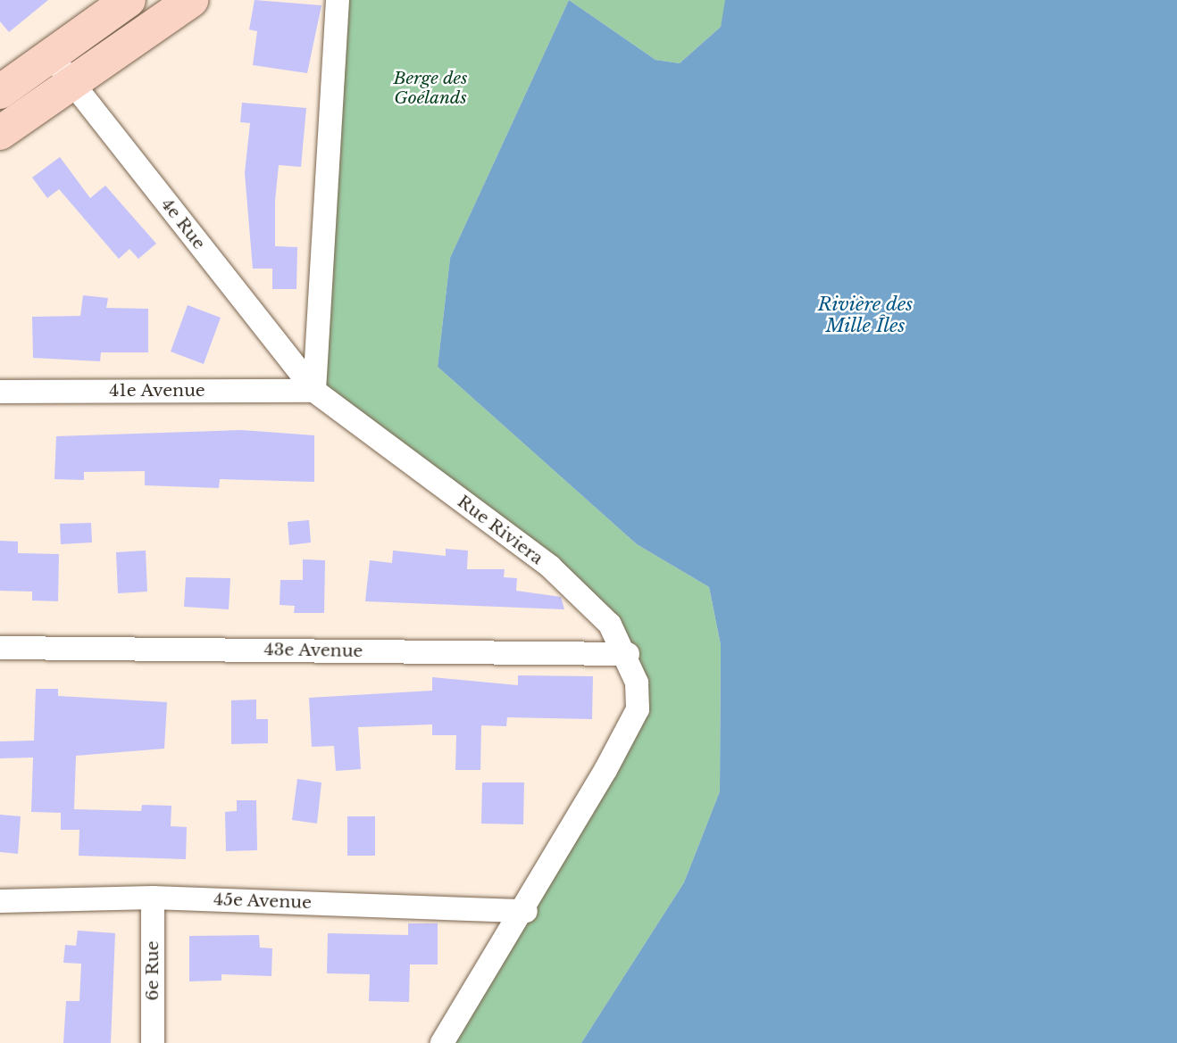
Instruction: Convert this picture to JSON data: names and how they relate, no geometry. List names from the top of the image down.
{
  "streets": {
    "street": [
      "4e Rue",
      "41e Avenue",
      "Rue Riviera",
      "43e Avenue",
      "45e Avenue",
      "6e Rue"
    ]
  },
  "crossings": [
    ["4e Rue", "41e Avenue"],
    ["4e Rue", "Rue Riviera"],
    ["41e Avenue", "Rue Riviera"],
    ["Rue Riviera", "43e Avenue"],
    ["Rue Riviera", "45e Avenue"],
    ["45e Avenue", "6e Rue"]
  ],
  "water": ["Rivière des Mille Îles"],
  "parks": ["Berge des Goélands"]
}
